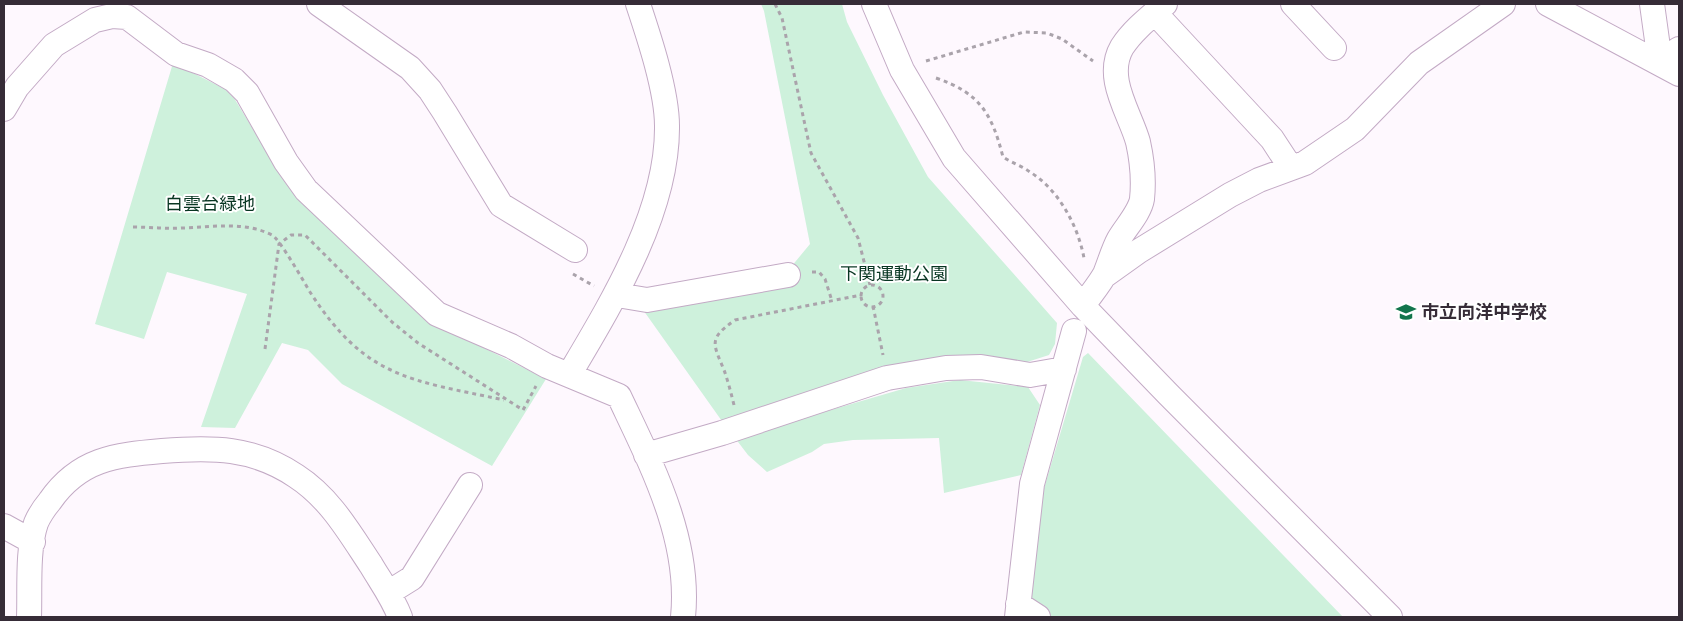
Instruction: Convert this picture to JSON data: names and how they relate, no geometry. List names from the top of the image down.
{
  "parks": ["白雲台緑地", "下関運動公園"],
  "places": {
    "school or university": ["市立向洋中学校"]
  }
}
